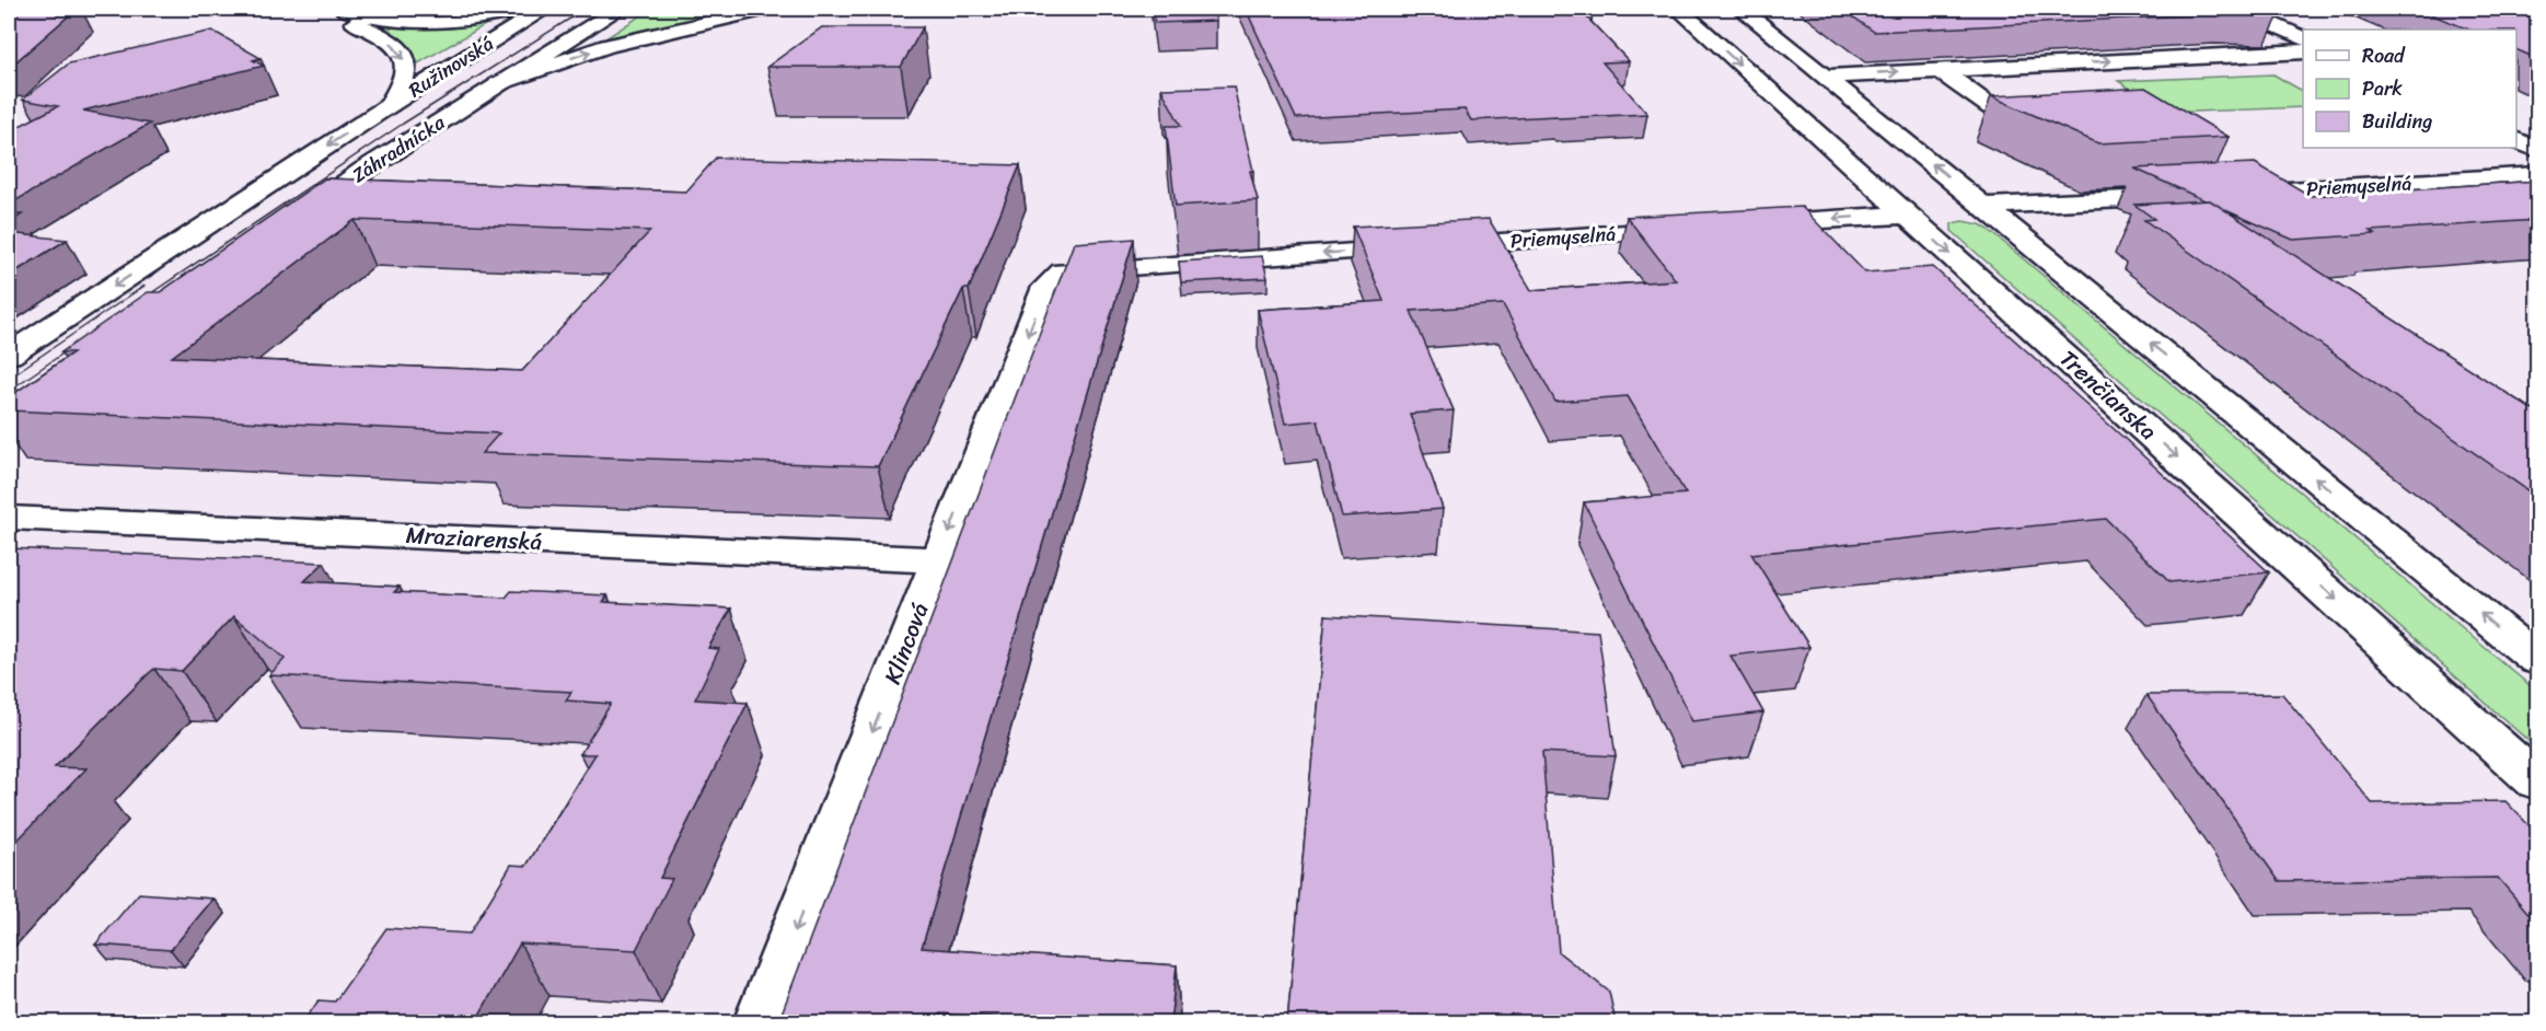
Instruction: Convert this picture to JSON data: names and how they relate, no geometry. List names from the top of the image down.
{
  "streets": {
    "street": [
      "Ružinovská",
      "Záhradnícka",
      "Priemyselná",
      "Trenčianska",
      "Mraziarenská",
      "Klincová"
    ]
  },
  "crossings": [
    ["Ružinovská", "Záhradnícka"],
    ["Priemyselná", "Klincová"],
    ["Mraziarenská", "Klincová"]
  ],
  "one_way": ["Priemyselná", "Klincová"],
  "legend": ["Road", "Park", "Building"]
}
